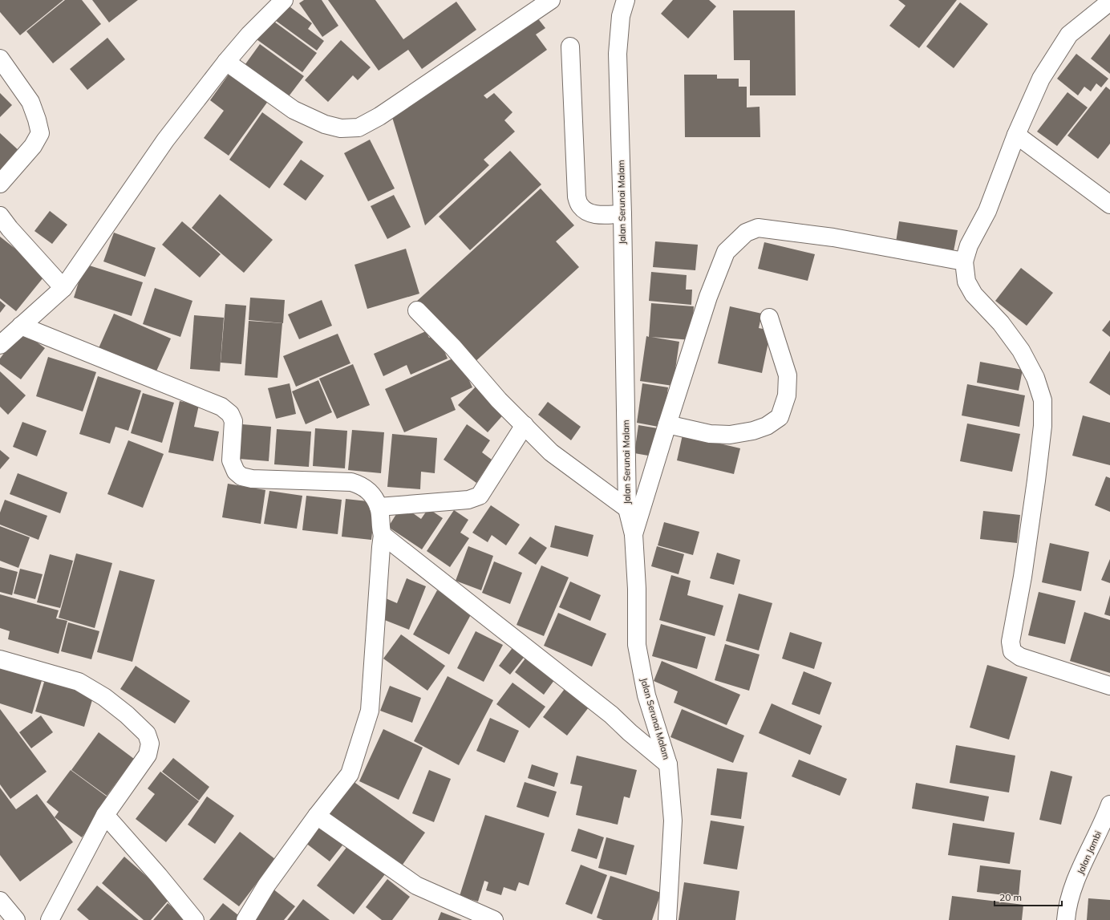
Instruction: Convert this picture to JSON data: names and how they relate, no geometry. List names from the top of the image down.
{
  "streets": {
    "street": ["Jalan Serunai Malam", "Jalan Jambi"]
  },
  "scale_bar": "20 m"
}
